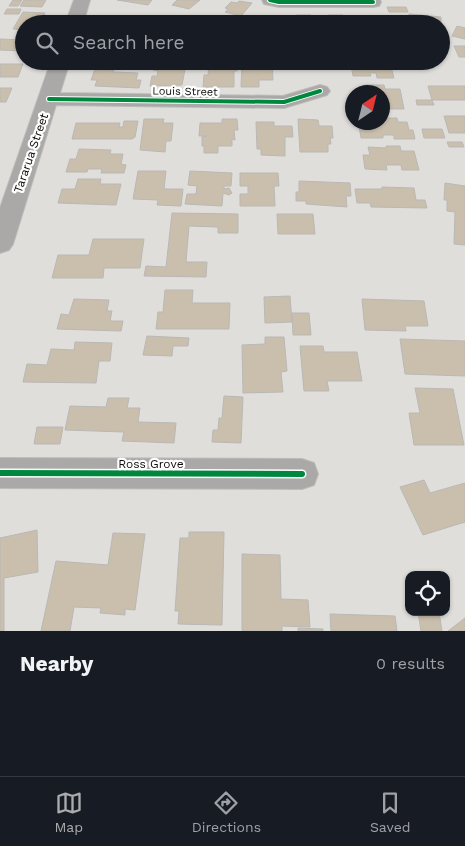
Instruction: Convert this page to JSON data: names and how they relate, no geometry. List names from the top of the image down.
{
  "streets": {
    "street": ["Louis Street", "Tararua Street", "Ross Grove"]
  },
  "crossings": [
    ["Louis Street", "Tararua Street"]
  ],
  "north": "top right",
  "page": {
    "search": "Search here",
    "heading": ["Nearby", "0 results"],
    "nav": ["Map", "Directions", "Saved"]
  }
}
